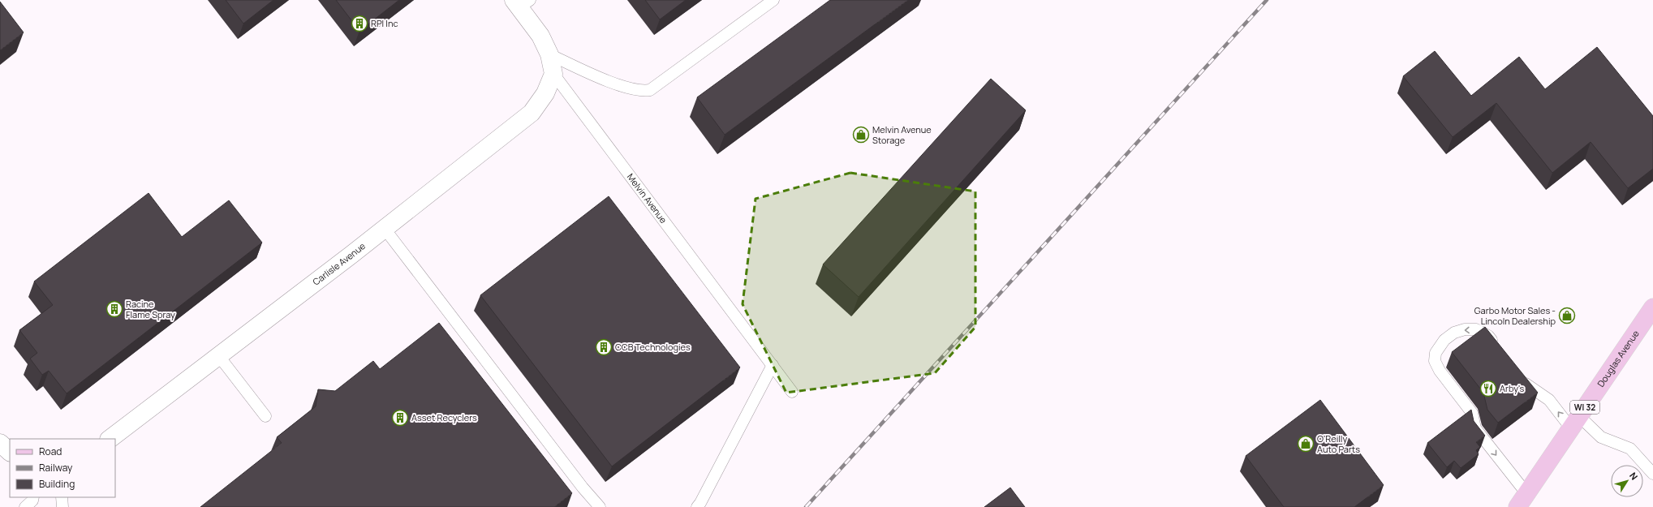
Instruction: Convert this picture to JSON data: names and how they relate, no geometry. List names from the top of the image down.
{
  "streets": {
    "main road": ["Douglas Avenue", "WI 32"],
    "street": ["Melvin Avenue", "Carlisle Avenue"]
  },
  "crossings": [
    ["Melvin Avenue", "Carlisle Avenue"]
  ],
  "places": {
    "building": [
      "RPI Inc",
      "Racine Flame Spray",
      "CCB Technologies",
      "Asset Recyclers"
    ],
    "shop": ["Melvin Avenue Storage", "Garbo Motor Sales - Lincoln Dealership", "O'Reilly Auto Parts"],
    "restaurant": ["Arby's"]
  },
  "legend": ["Road", "Railway", "Building"],
  "north": "top right"
}
